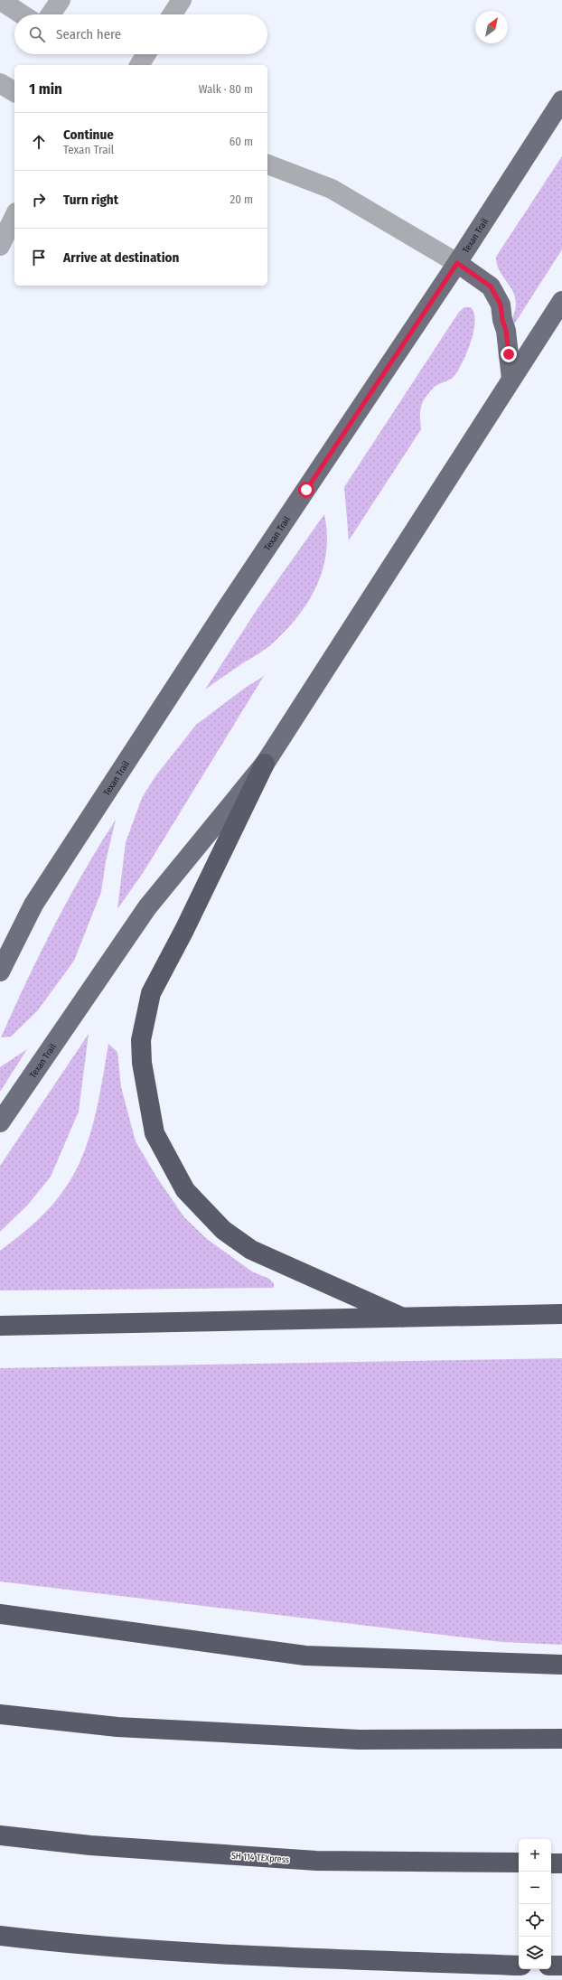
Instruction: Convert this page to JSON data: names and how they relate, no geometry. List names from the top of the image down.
{
  "streets": {
    "highway": ["SH 114 TEXpress"],
    "main road": ["Texan Trail"]
  },
  "north": "top right",
  "page": {
    "search": "Search here",
    "heading": ["1 min", "Walk · 80 m"],
    "list": [
      ["Continue", "Texan Trail", "60 m"],
      ["Turn right", "20 m"],
      "Arrive at destination"
    ],
    "map_buttons": ["+", "−"]
  }
}
